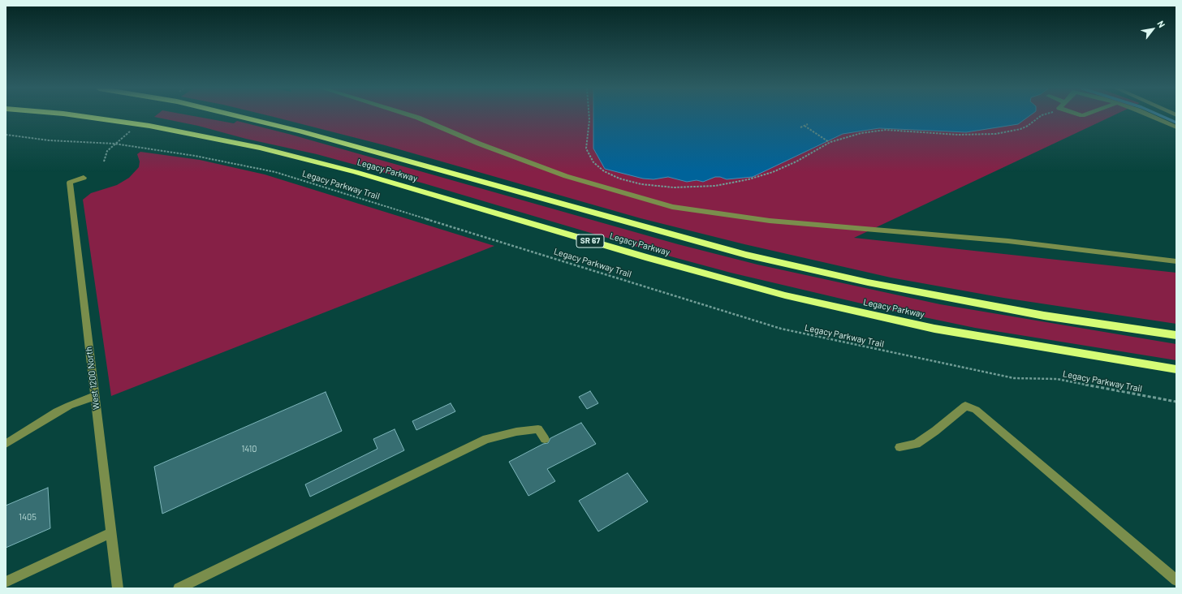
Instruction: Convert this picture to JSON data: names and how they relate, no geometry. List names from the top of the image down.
{
  "streets": {
    "highway": ["Legacy Parkway", "SR 67"],
    "street": ["West 1200 North"],
    "path": ["Legacy Parkway Trail"]
  },
  "house_numbers": ["1410", "1405"],
  "north": "top right"
}
